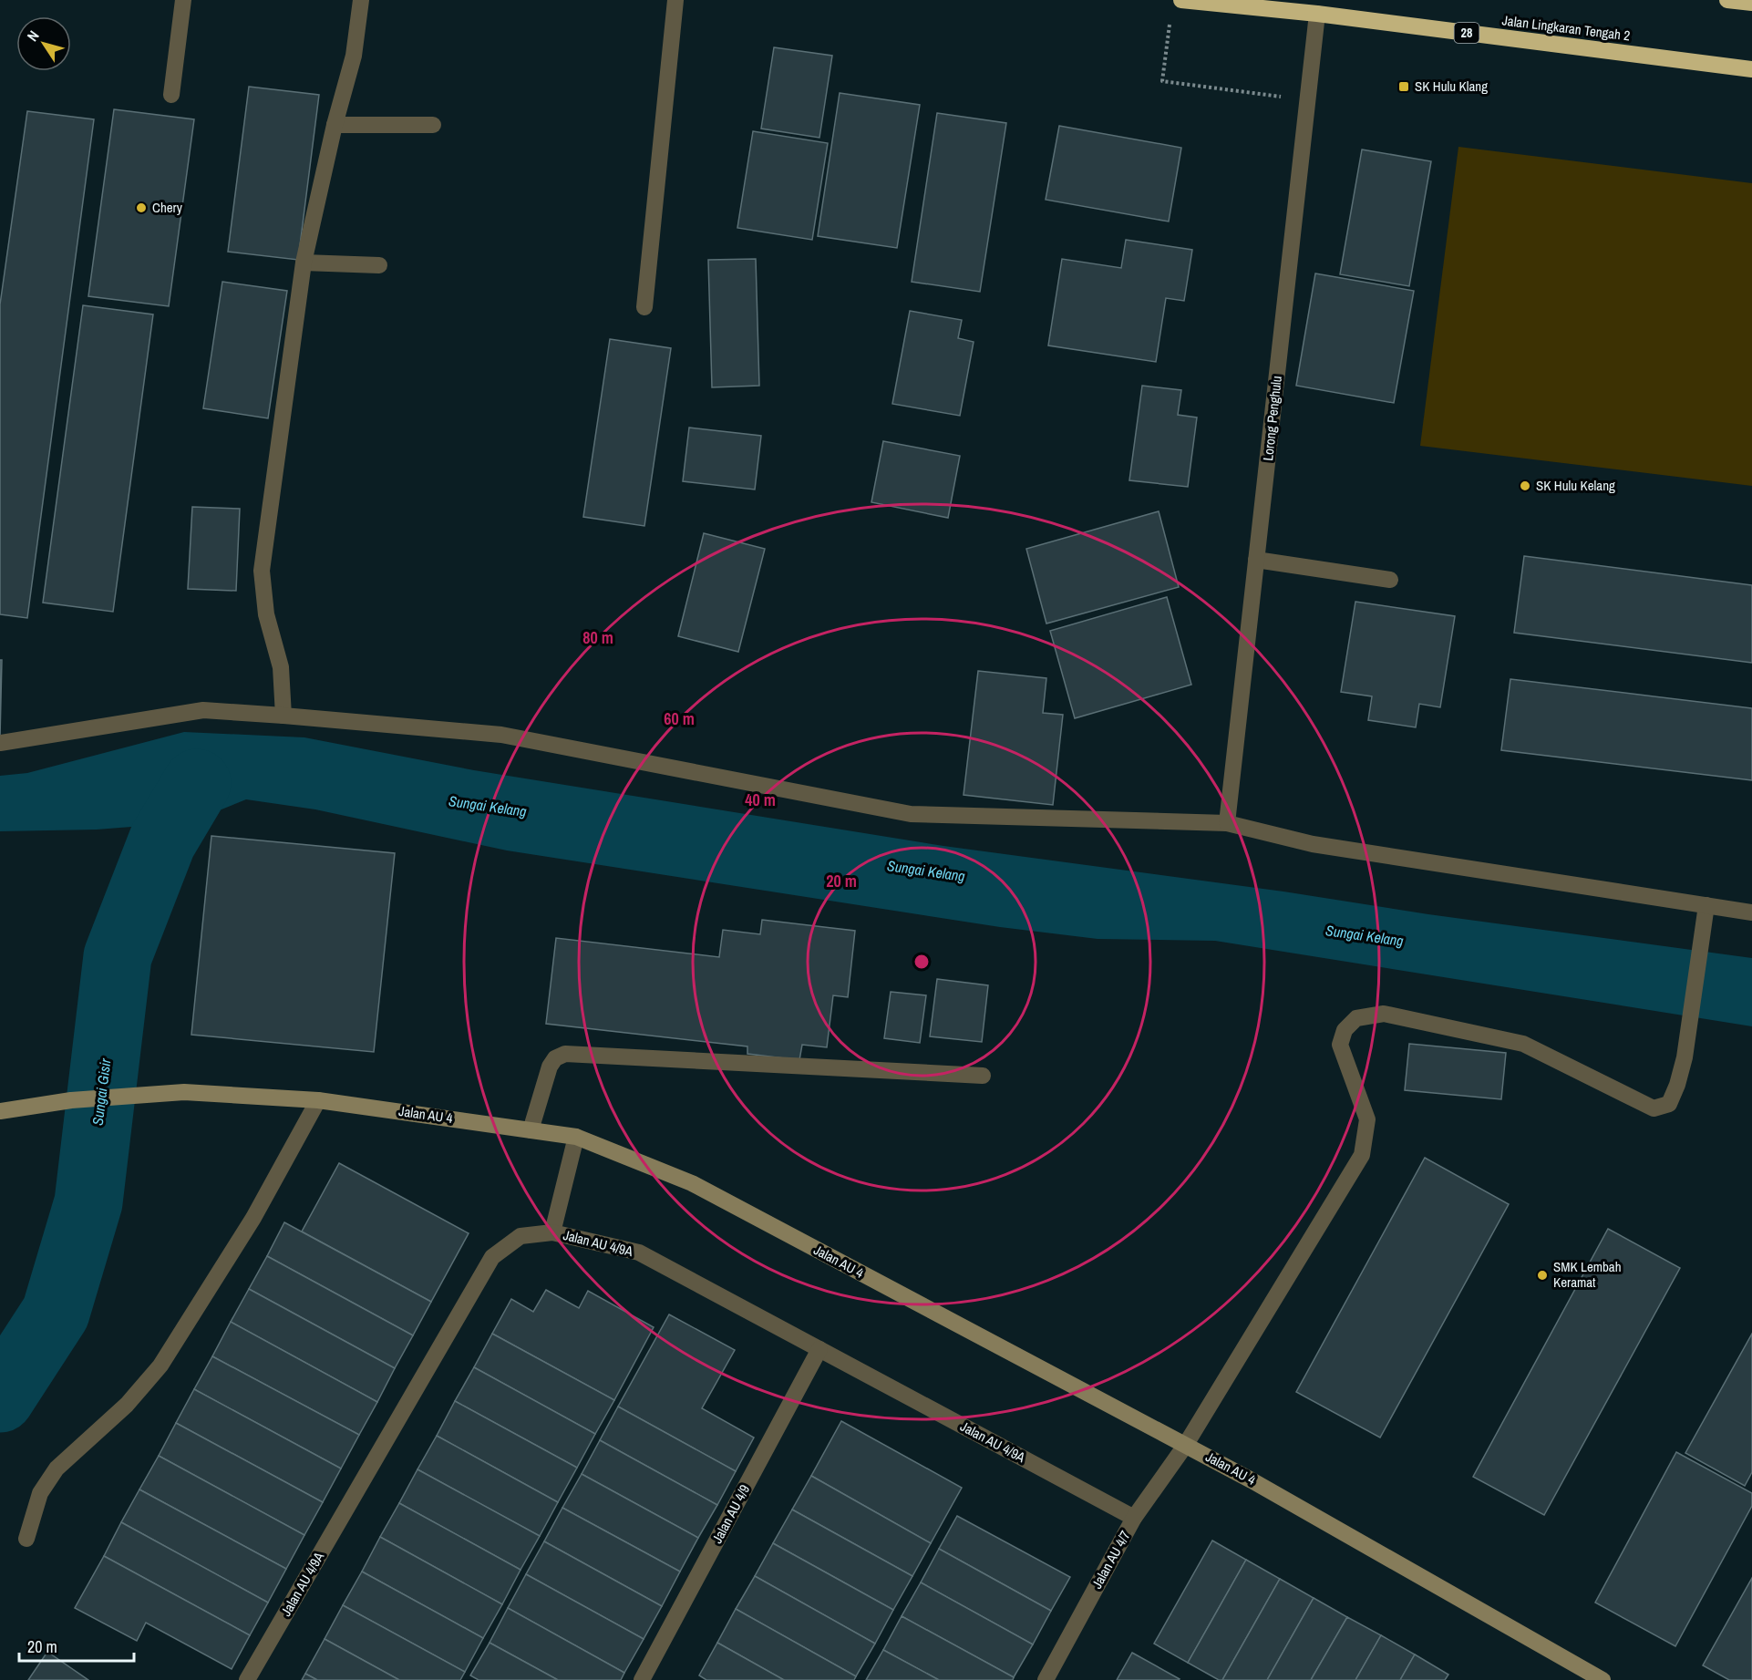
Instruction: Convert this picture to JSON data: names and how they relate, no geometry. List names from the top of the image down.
{
  "streets": {
    "highway": ["Jalan Lingkaran Tengah 2", "28"],
    "main road": ["Jalan AU 4"],
    "street": [
      "Lorong Penghulu",
      "Jalan AU 4/9A",
      "Jalan AU 4/9",
      "Jalan AU 4/7"
    ]
  },
  "crossings": [
    ["Jalan Lingkaran Tengah 2", "Lorong Penghulu"],
    ["Jalan AU 4", "Jalan AU 4/7"],
    ["Jalan AU 4/9A", "Jalan AU 4/9"],
    ["Jalan AU 4/9A", "Jalan AU 4/7"]
  ],
  "water": ["Sungai Kelang", "Sungai Gisir"],
  "places": {
    "transit": ["SK Hulu Klang"],
    "other": ["Chery", "SK Hulu Kelang", "SMK Lembah Keramat"]
  },
  "scale_bar": "20 m",
  "north": "top left",
  "rings": [
    "80 m",
    "60 m",
    "40 m",
    "20 m"
  ]
}
